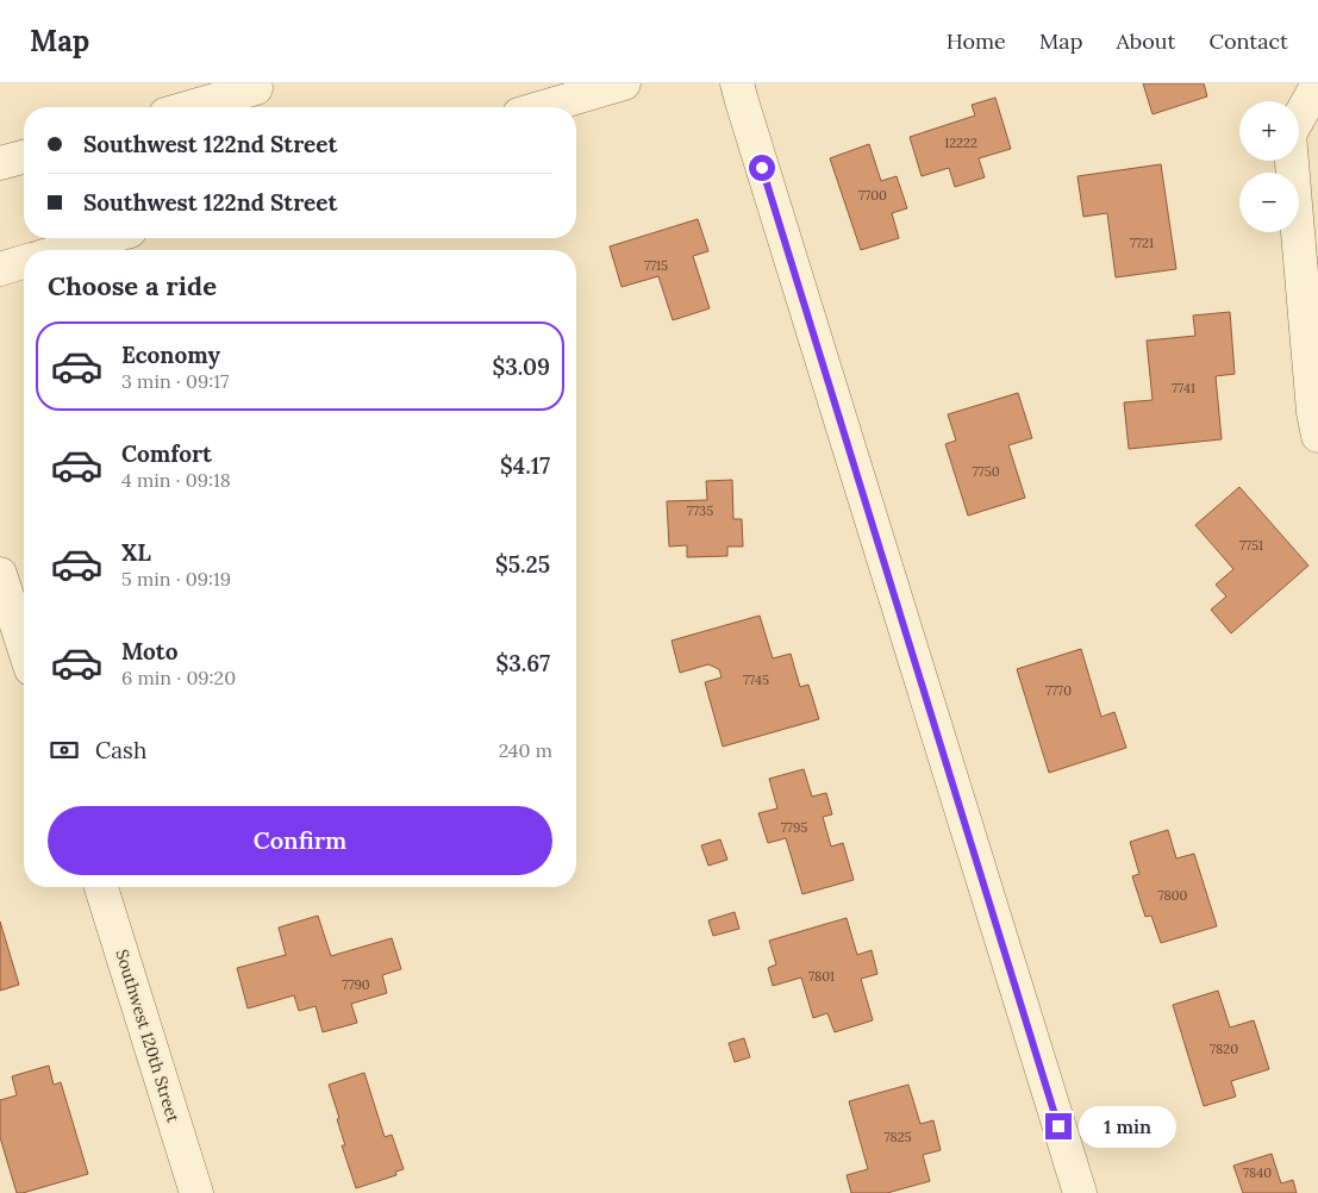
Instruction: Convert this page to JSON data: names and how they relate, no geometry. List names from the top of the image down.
{
  "streets": {
    "street": ["Southwest 120th Street"]
  },
  "house_numbers": [
    "12222",
    "7700",
    "7721",
    "7715",
    "7741",
    "7750",
    "7735",
    "7751",
    "7745",
    "7770",
    "7795",
    "7800",
    "7801",
    "7790",
    "7820",
    "7825",
    "7840"
  ],
  "page": {
    "header": "Map",
    "nav": [
      "Home",
      "Map",
      "About",
      "Contact"
    ],
    "map_buttons": ["+", "−"],
    "banner": ["Southwest 122nd Street", "Southwest 122nd Street"],
    "heading": "Choose a ride",
    "list": [
      {
        "name": "Economy",
        "note": "3 min · 09:17",
        "value": "$3.09"
      },
      {
        "name": "Comfort",
        "note": "4 min · 09:18",
        "value": "$4.17"
      },
      {
        "name": "XL",
        "note": "5 min · 09:19",
        "value": "$5.25"
      },
      {
        "name": "Moto",
        "note": "6 min · 09:20",
        "value": "$3.67"
      }
    ],
    "pay": ["Cash", "240 m"],
    "buttons": "Confirm",
    "bubble": "1 min"
  }
}
